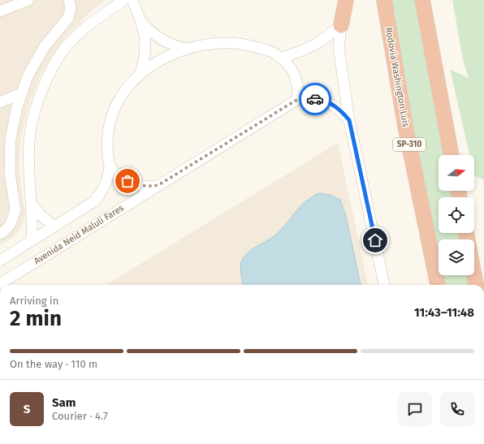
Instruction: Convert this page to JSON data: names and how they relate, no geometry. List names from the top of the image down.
{
  "streets": {
    "highway": ["Rodovia Washington Luís", "SP-310"],
    "street": ["Avenida Neid Maluli Fares"]
  },
  "north": "right",
  "page": {
    "heading": ["2 min", "Arriving in", "11:43–11:48"],
    "panel": ["Sam", "Courier · 4.7"],
    "bar": "On the way · 110 m",
    "round": "S"
  }
}
